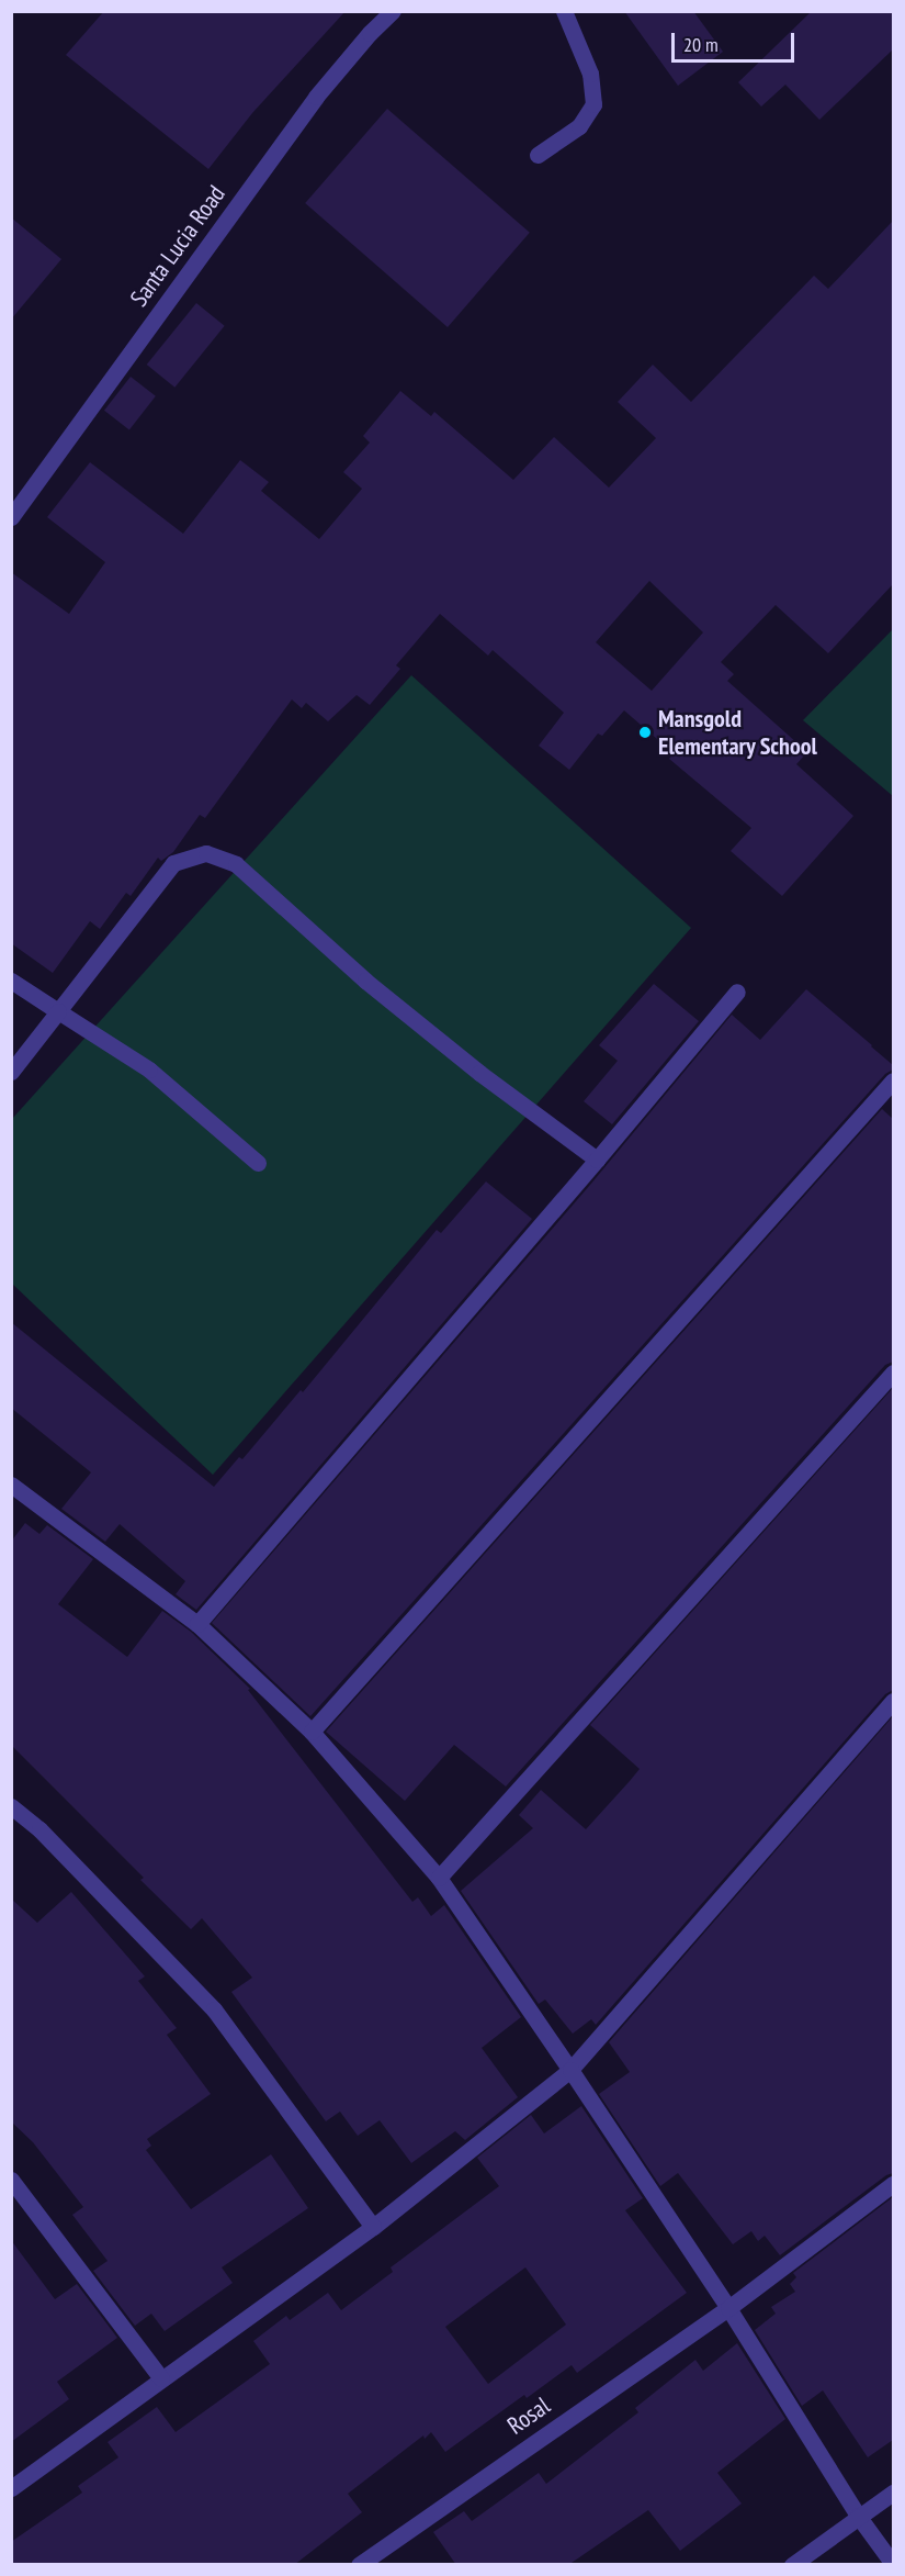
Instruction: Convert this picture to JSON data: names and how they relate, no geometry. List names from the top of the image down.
{
  "streets": {
    "street": ["Santa Lucia Road", "Rosal"]
  },
  "places": ["Mansgold Elementary School"],
  "scale_bar": "20 m"
}
